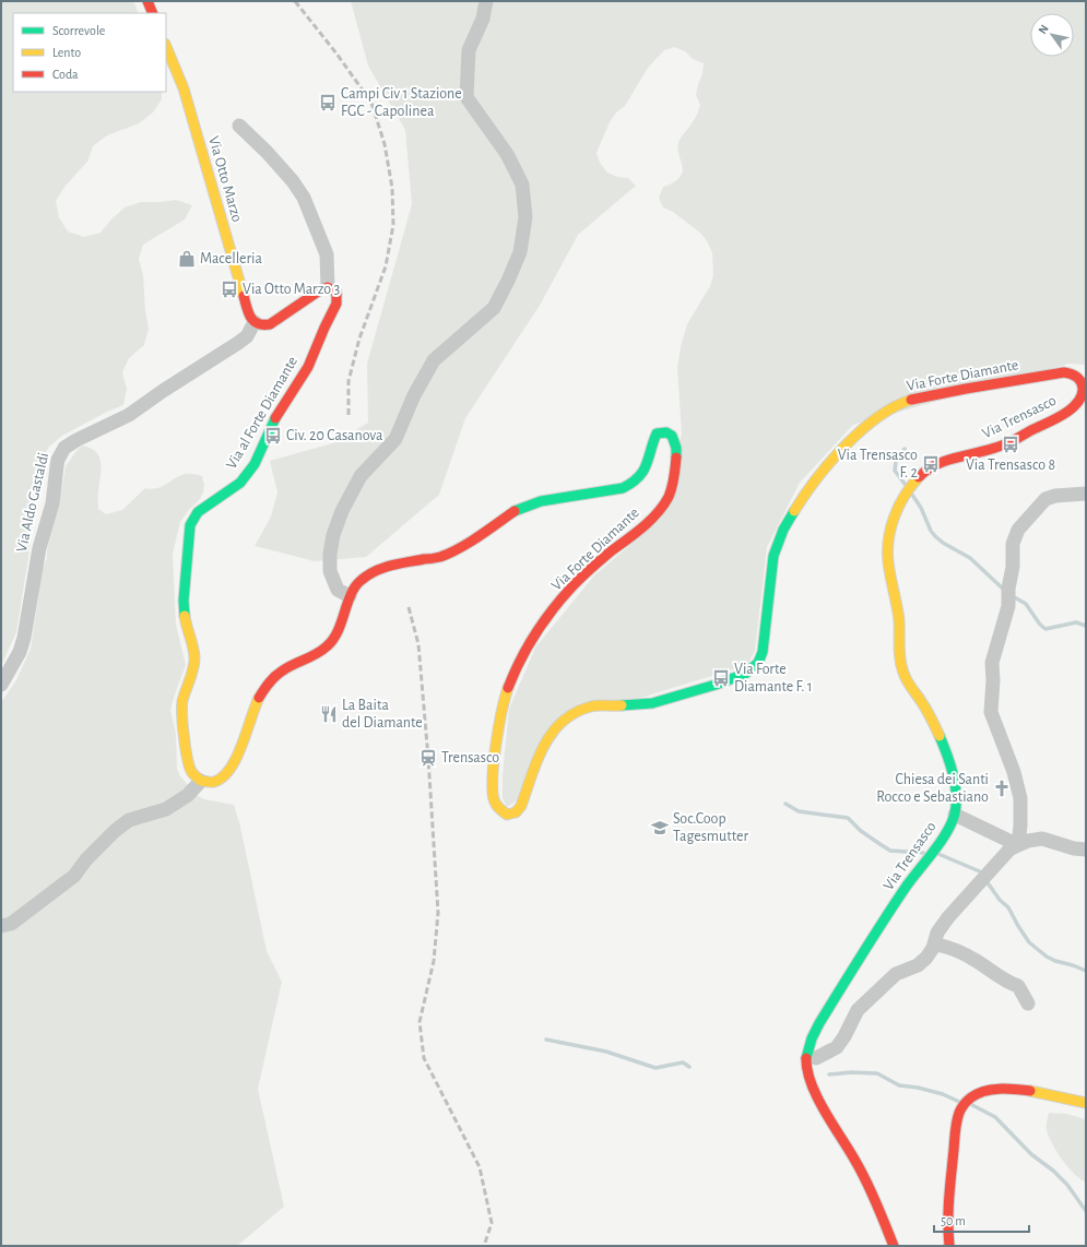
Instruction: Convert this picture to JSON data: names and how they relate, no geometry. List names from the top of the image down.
{
  "streets": {
    "main road": [
      "Via Otto Marzo",
      "Via Forte Diamante",
      "Via al Forte Diamante",
      "Via Trensasco"
    ],
    "street": ["Via Aldo Gastaldi"]
  },
  "crossings": [
    ["Via Otto Marzo", "Via Aldo Gastaldi"],
    ["Via Forte Diamante", "Via Trensasco"]
  ],
  "places": {
    "bus stop": [
      "Campi Civ 1 Stazione FGC - Capolinea",
      "Via Otto Marzo 3",
      "Civ. 20 Casanova",
      "Via Trensasco 8",
      "Via Trensasco F. 2",
      "Via Forte Diamante F. 1"
    ],
    "shop": ["Macelleria"],
    "restaurant": ["La Baita del Diamante"],
    "station": ["Trensasco"],
    "church": ["Chiesa dei Santi Rocco e Sebastiano"],
    "school or university": ["Soc.Coop Tagesmutter"]
  },
  "legend": ["Scorrevole", "Lento", "Coda"],
  "scale_bar": "50 m",
  "north": "top left"
}
